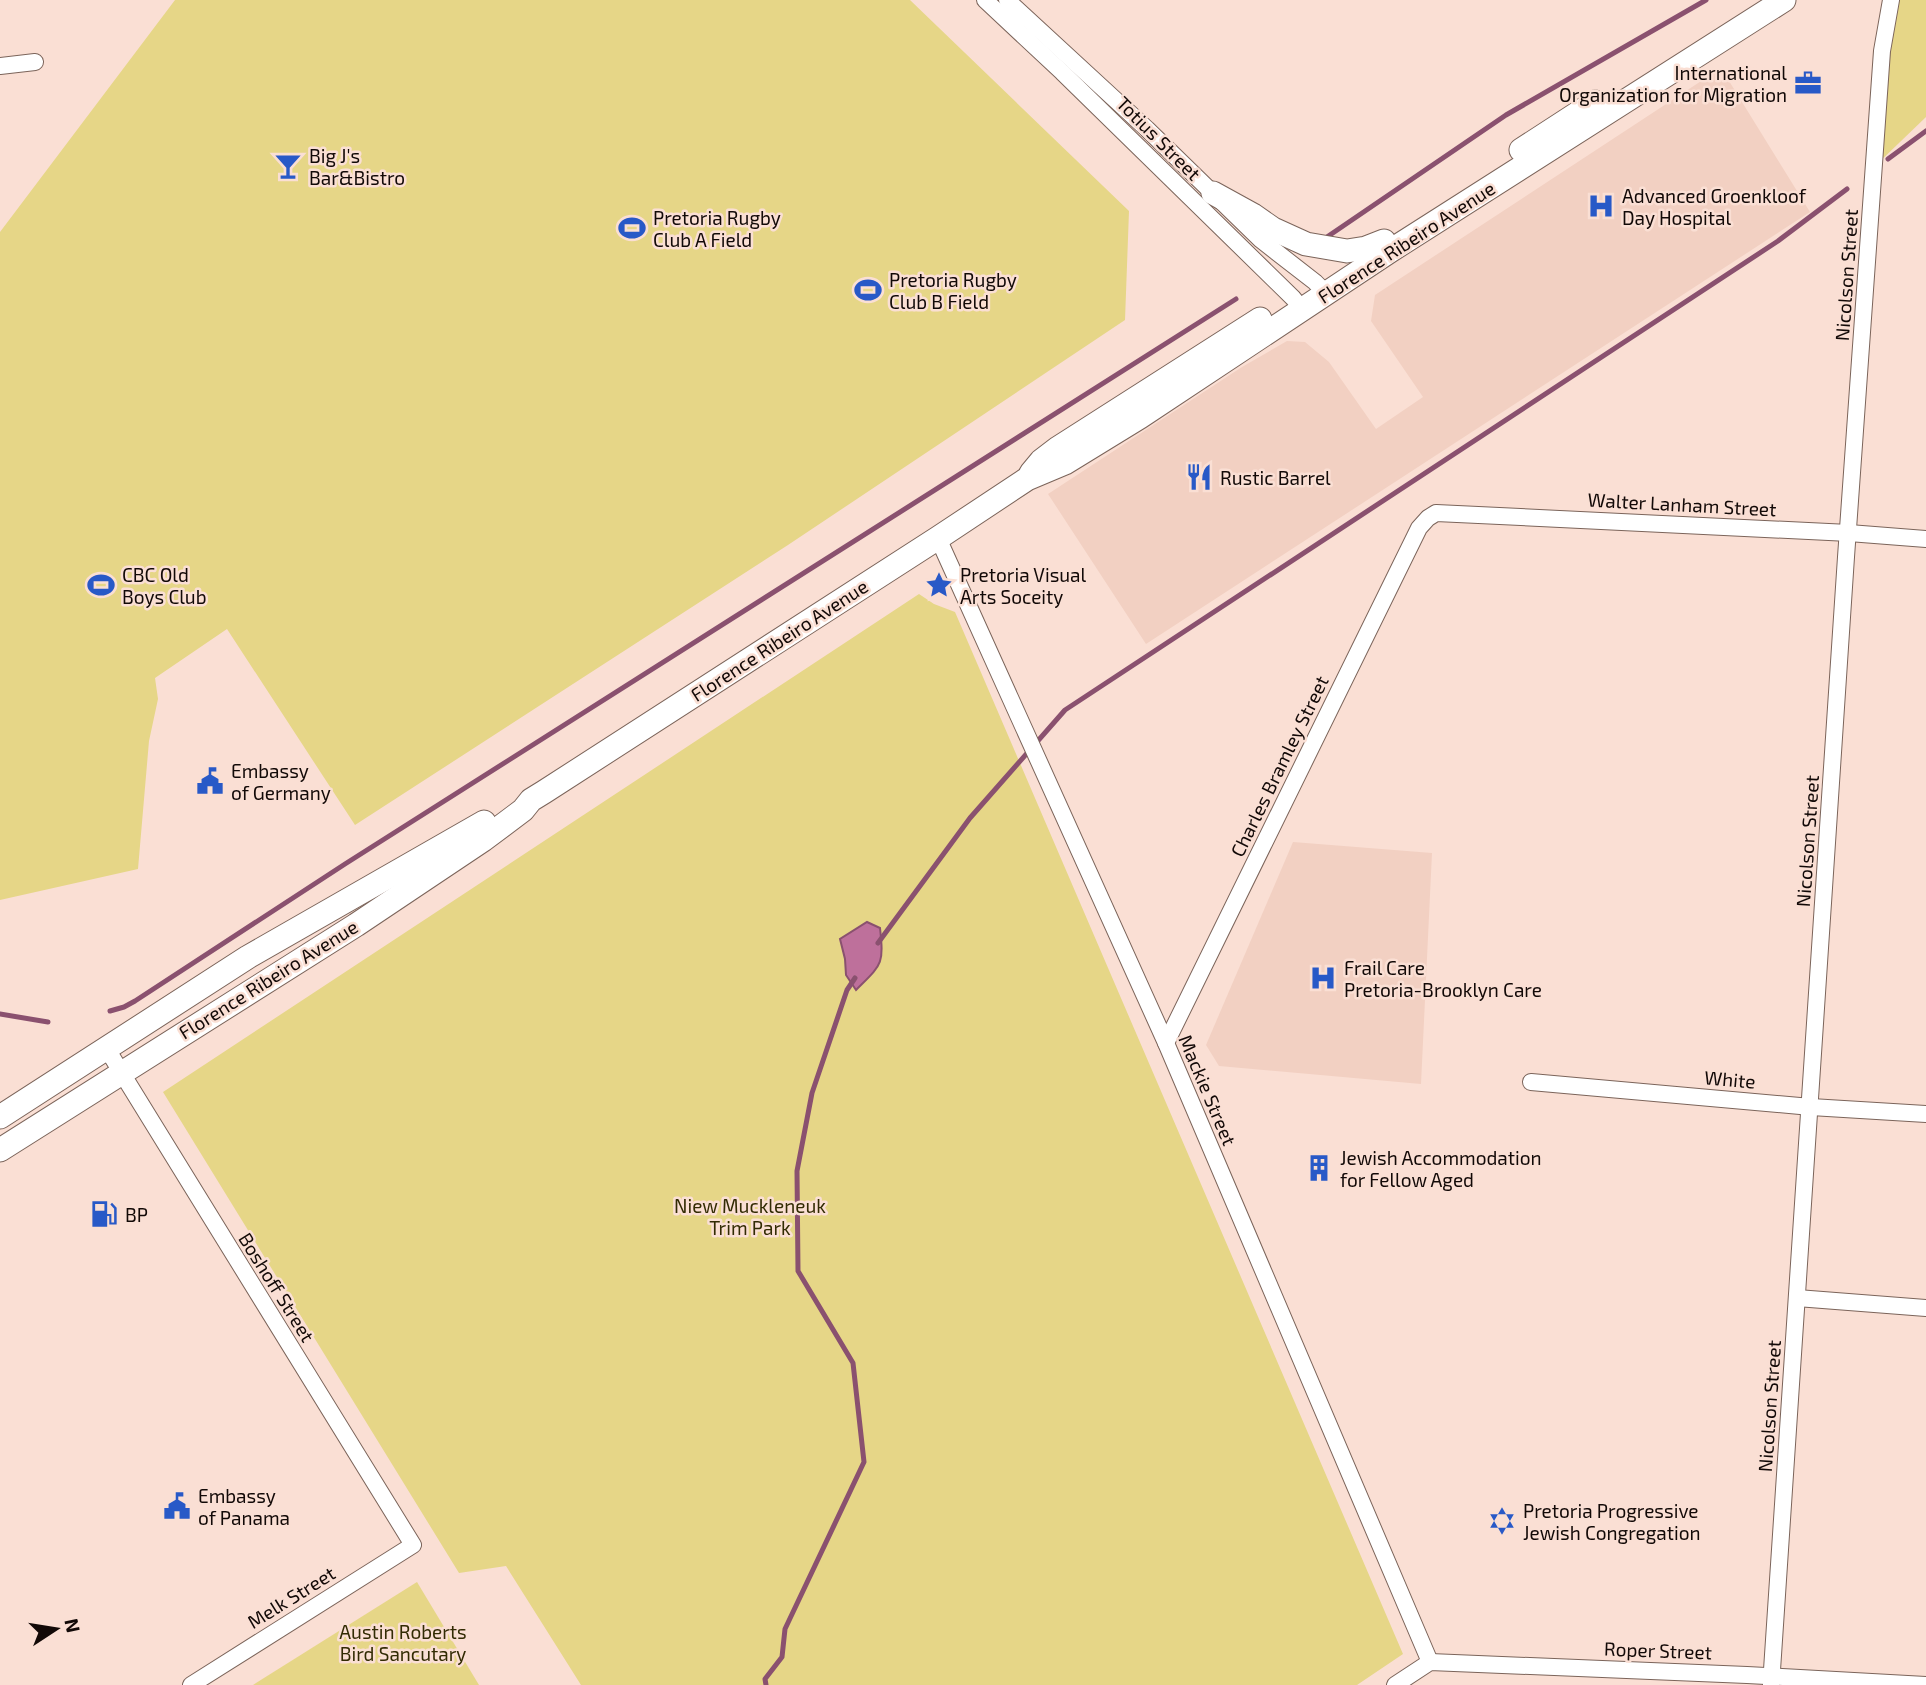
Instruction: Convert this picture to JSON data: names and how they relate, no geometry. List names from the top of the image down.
{
  "streets": {
    "main road": ["Florence Ribeiro Avenue"],
    "street": [
      "Totius Street",
      "Nicolson Street",
      "Walter Lanham Street",
      "Charles Bramley Street",
      "White",
      "Mackie Street",
      "Boshoff Street",
      "Melk Street",
      "Roper Street"
    ]
  },
  "crossings": [
    ["Totius Street", "Florence Ribeiro Avenue"],
    ["Florence Ribeiro Avenue", "Mackie Street"],
    ["Florence Ribeiro Avenue", "Boshoff Street"],
    ["Nicolson Street", "Walter Lanham Street"],
    ["Nicolson Street", "White"],
    ["Nicolson Street", "Roper Street"],
    ["Walter Lanham Street", "Charles Bramley Street"],
    ["Charles Bramley Street", "Mackie Street"],
    ["Mackie Street", "Roper Street"],
    ["Boshoff Street", "Melk Street"]
  ],
  "parks": ["Niew Muckleneuk Trim Park", "Austin Roberts Bird Sancutary"],
  "places": {
    "office": ["International Organization for Migration"],
    "bar": ["Big J's Bar&Bistro"],
    "hospital": ["Advanced Groenkloof Day Hospital", "Frail Care Pretoria-Brooklyn Care"],
    "sports": ["Pretoria Rugby Club A Field", "Pretoria Rugby Club B Field", "CBC Old Boys Club"],
    "restaurant": ["Rustic Barrel"],
    "place": ["Pretoria Visual Arts Soceity"],
    "public building": ["Embassy of Germany", "Embassy of Panama"],
    "building": ["Jewish Accommodation for Fellow Aged"],
    "fuel station": ["BP"],
    "synagogue": ["Pretoria Progressive Jewish Congregation"]
  },
  "north": "right"
}
